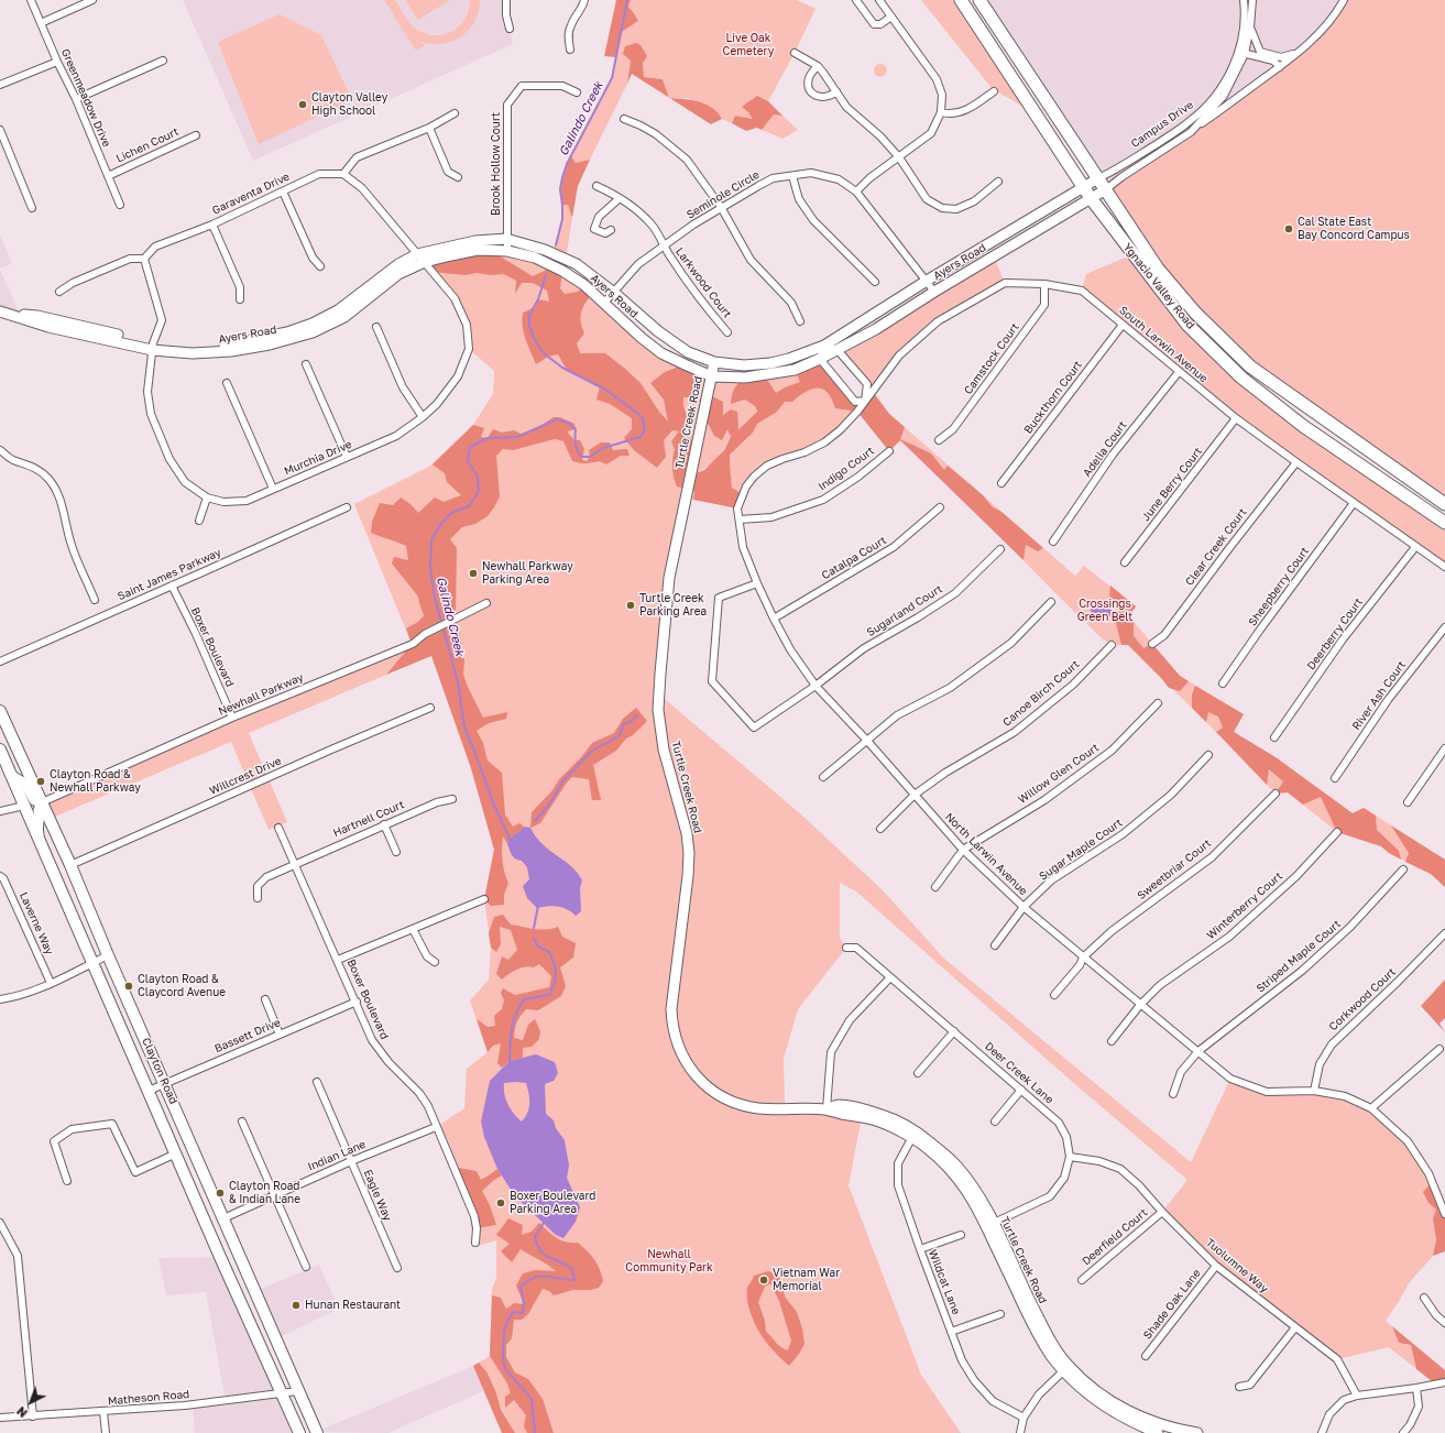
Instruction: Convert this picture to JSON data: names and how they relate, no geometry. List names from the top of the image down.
{
  "streets": {
    "highway": ["Ygnacio Valley Road"],
    "main road": ["Clayton Road"],
    "street": [
      "Greenmeadow Drive",
      "Campus Drive",
      "Lichen Court",
      "Brook Hollow Court",
      "Garaventa Drive",
      "Seminole Circle",
      "Ayers Road",
      "Larkwood Court",
      "South Larwin Avenue",
      "Camstock Court",
      "Buckthorn Court",
      "Turtle Creek Road",
      "Adelia Court",
      "Murchia Drive",
      "Indigo Court",
      "June Berry Court",
      "Clear Creek Court",
      "Catalpa Court",
      "Saint James Parkway",
      "Sheepberry Court",
      "Sugarland Court",
      "Deerberry Court",
      "Boxer Boulevard",
      "Canoe Birch Court",
      "Newhall Parkway",
      "River Ash Court",
      "Willow Glen Court",
      "Willcrest Drive",
      "Hartnell Court",
      "Sugar Maple Court",
      "North Larwin Avenue",
      "Sweetbriar Court",
      "Winterberry Court",
      "Laverne Way",
      "Striped Maple Court",
      "Corkwood Court",
      "Bassett Drive",
      "Deer Creek Lane",
      "Indian Lane",
      "Eagle Way",
      "Deerfield Court",
      "Tuolumne Way",
      "Wildcat Lane",
      "Shade Oak Lane",
      "Matheson Road"
    ]
  },
  "crossings": [
    ["Greenmeadow Drive", "Lichen Court"],
    ["Campus Drive", "Ayers Road"],
    ["Campus Drive", "Ygnacio Valley Road"],
    ["Brook Hollow Court", "Ayers Road"],
    ["Seminole Circle", "Ayers Road"],
    ["Seminole Circle", "Larkwood Court"],
    ["Ayers Road", "Ygnacio Valley Road"],
    ["Ayers Road", "Turtle Creek Road"],
    ["Ayers Road", "Murchia Drive"],
    ["South Larwin Avenue", "Camstock Court"],
    ["South Larwin Avenue", "Buckthorn Court"],
    ["South Larwin Avenue", "Adelia Court"],
    ["South Larwin Avenue", "June Berry Court"],
    ["South Larwin Avenue", "Clear Creek Court"],
    ["South Larwin Avenue", "Sheepberry Court"],
    ["South Larwin Avenue", "Deerberry Court"],
    ["South Larwin Avenue", "North Larwin Avenue"],
    ["Turtle Creek Road", "Deer Creek Lane"],
    ["Turtle Creek Road", "Wildcat Lane"],
    ["Indigo Court", "North Larwin Avenue"],
    ["Catalpa Court", "North Larwin Avenue"],
    ["Saint James Parkway", "Boxer Boulevard"],
    ["Sugarland Court", "North Larwin Avenue"],
    ["Boxer Boulevard", "Newhall Parkway"],
    ["Boxer Boulevard", "Hartnell Court"],
    ["Boxer Boulevard", "Bassett Drive"],
    ["Boxer Boulevard", "Indian Lane"],
    ["Canoe Birch Court", "North Larwin Avenue"],
    ["Newhall Parkway", "Clayton Road"],
    ["Willow Glen Court", "North Larwin Avenue"],
    ["Willcrest Drive", "Clayton Road"],
    ["Sugar Maple Court", "North Larwin Avenue"],
    ["North Larwin Avenue", "Sweetbriar Court"],
    ["North Larwin Avenue", "Winterberry Court"],
    ["North Larwin Avenue", "Striped Maple Court"],
    ["North Larwin Avenue", "Corkwood Court"],
    ["Bassett Drive", "Clayton Road"],
    ["Clayton Road", "Indian Lane"],
    ["Clayton Road", "Matheson Road"],
    ["Deer Creek Lane", "Tuolumne Way"],
    ["Indian Lane", "Eagle Way"],
    ["Deerfield Court", "Tuolumne Way"],
    ["Tuolumne Way", "Shade Oak Lane"]
  ],
  "water": ["Galindo Creek"],
  "parks": ["Live Oak Cemetery", "Crossings Green Belt", "Newhall Community Park"],
  "places": [
    "Clayton Valley High School",
    "Cal State East Bay Concord Campus",
    "Newhall Parkway Parking Area",
    "Turtle Creek Parking Area",
    "Clayton Road & Newhall Parkway",
    "Clayton Road & Claycord Avenue",
    "Clayton Road & Indian Lane",
    "Boxer Boulevard Parking Area",
    "Vietnam War Memorial",
    "Hunan Restaurant"
  ],
  "north": "bottom left"
}
